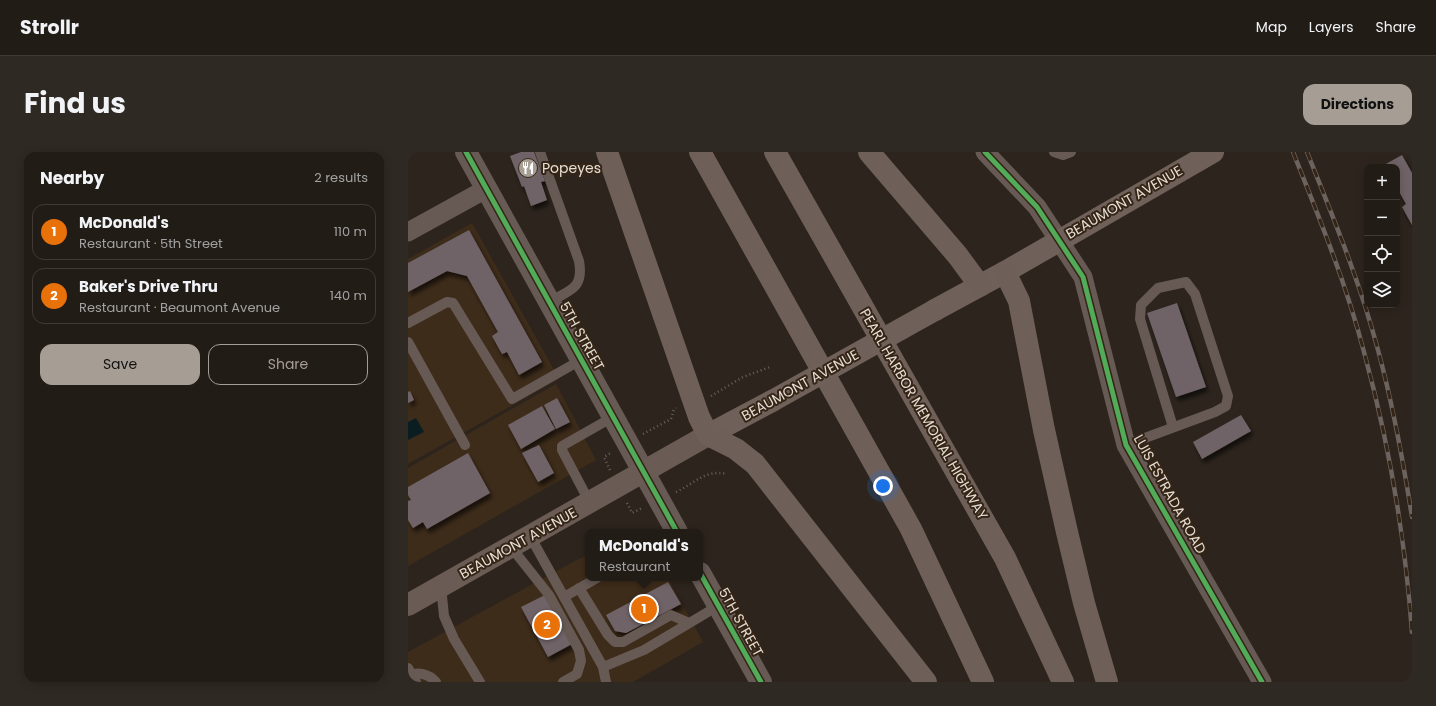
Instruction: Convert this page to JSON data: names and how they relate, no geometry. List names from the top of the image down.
{
  "streets": {
    "highway": ["BEAUMONT AVENUE", "PEARL HARBOR MEMORIAL HIGHWAY"],
    "street": ["5TH STREET", "LUIS ESTRADA ROAD"]
  },
  "crossings": [
    ["BEAUMONT AVENUE", "5TH STREET"],
    ["BEAUMONT AVENUE", "LUIS ESTRADA ROAD"]
  ],
  "places": {
    "restaurant": ["Popeyes"]
  },
  "page": {
    "header": "Strollr",
    "nav": ["Map", "Layers", "Share"],
    "title": "Find us",
    "buttons": [
      "Directions",
      ["Save", "Share"]
    ],
    "heading": ["Nearby", "2 results"],
    "map_buttons": ["+", "−"],
    "list": [
      {
        "mark": "1",
        "name": "McDonald's",
        "note": "Restaurant · 5th Street",
        "value": "110 m"
      },
      {
        "mark": "2",
        "name": "Baker's Drive Thru",
        "note": "Restaurant · Beaumont Avenue",
        "value": "140 m"
      }
    ],
    "popup": ["McDonald's", "Restaurant"],
    "pins": ["1", "2"]
  }
}
